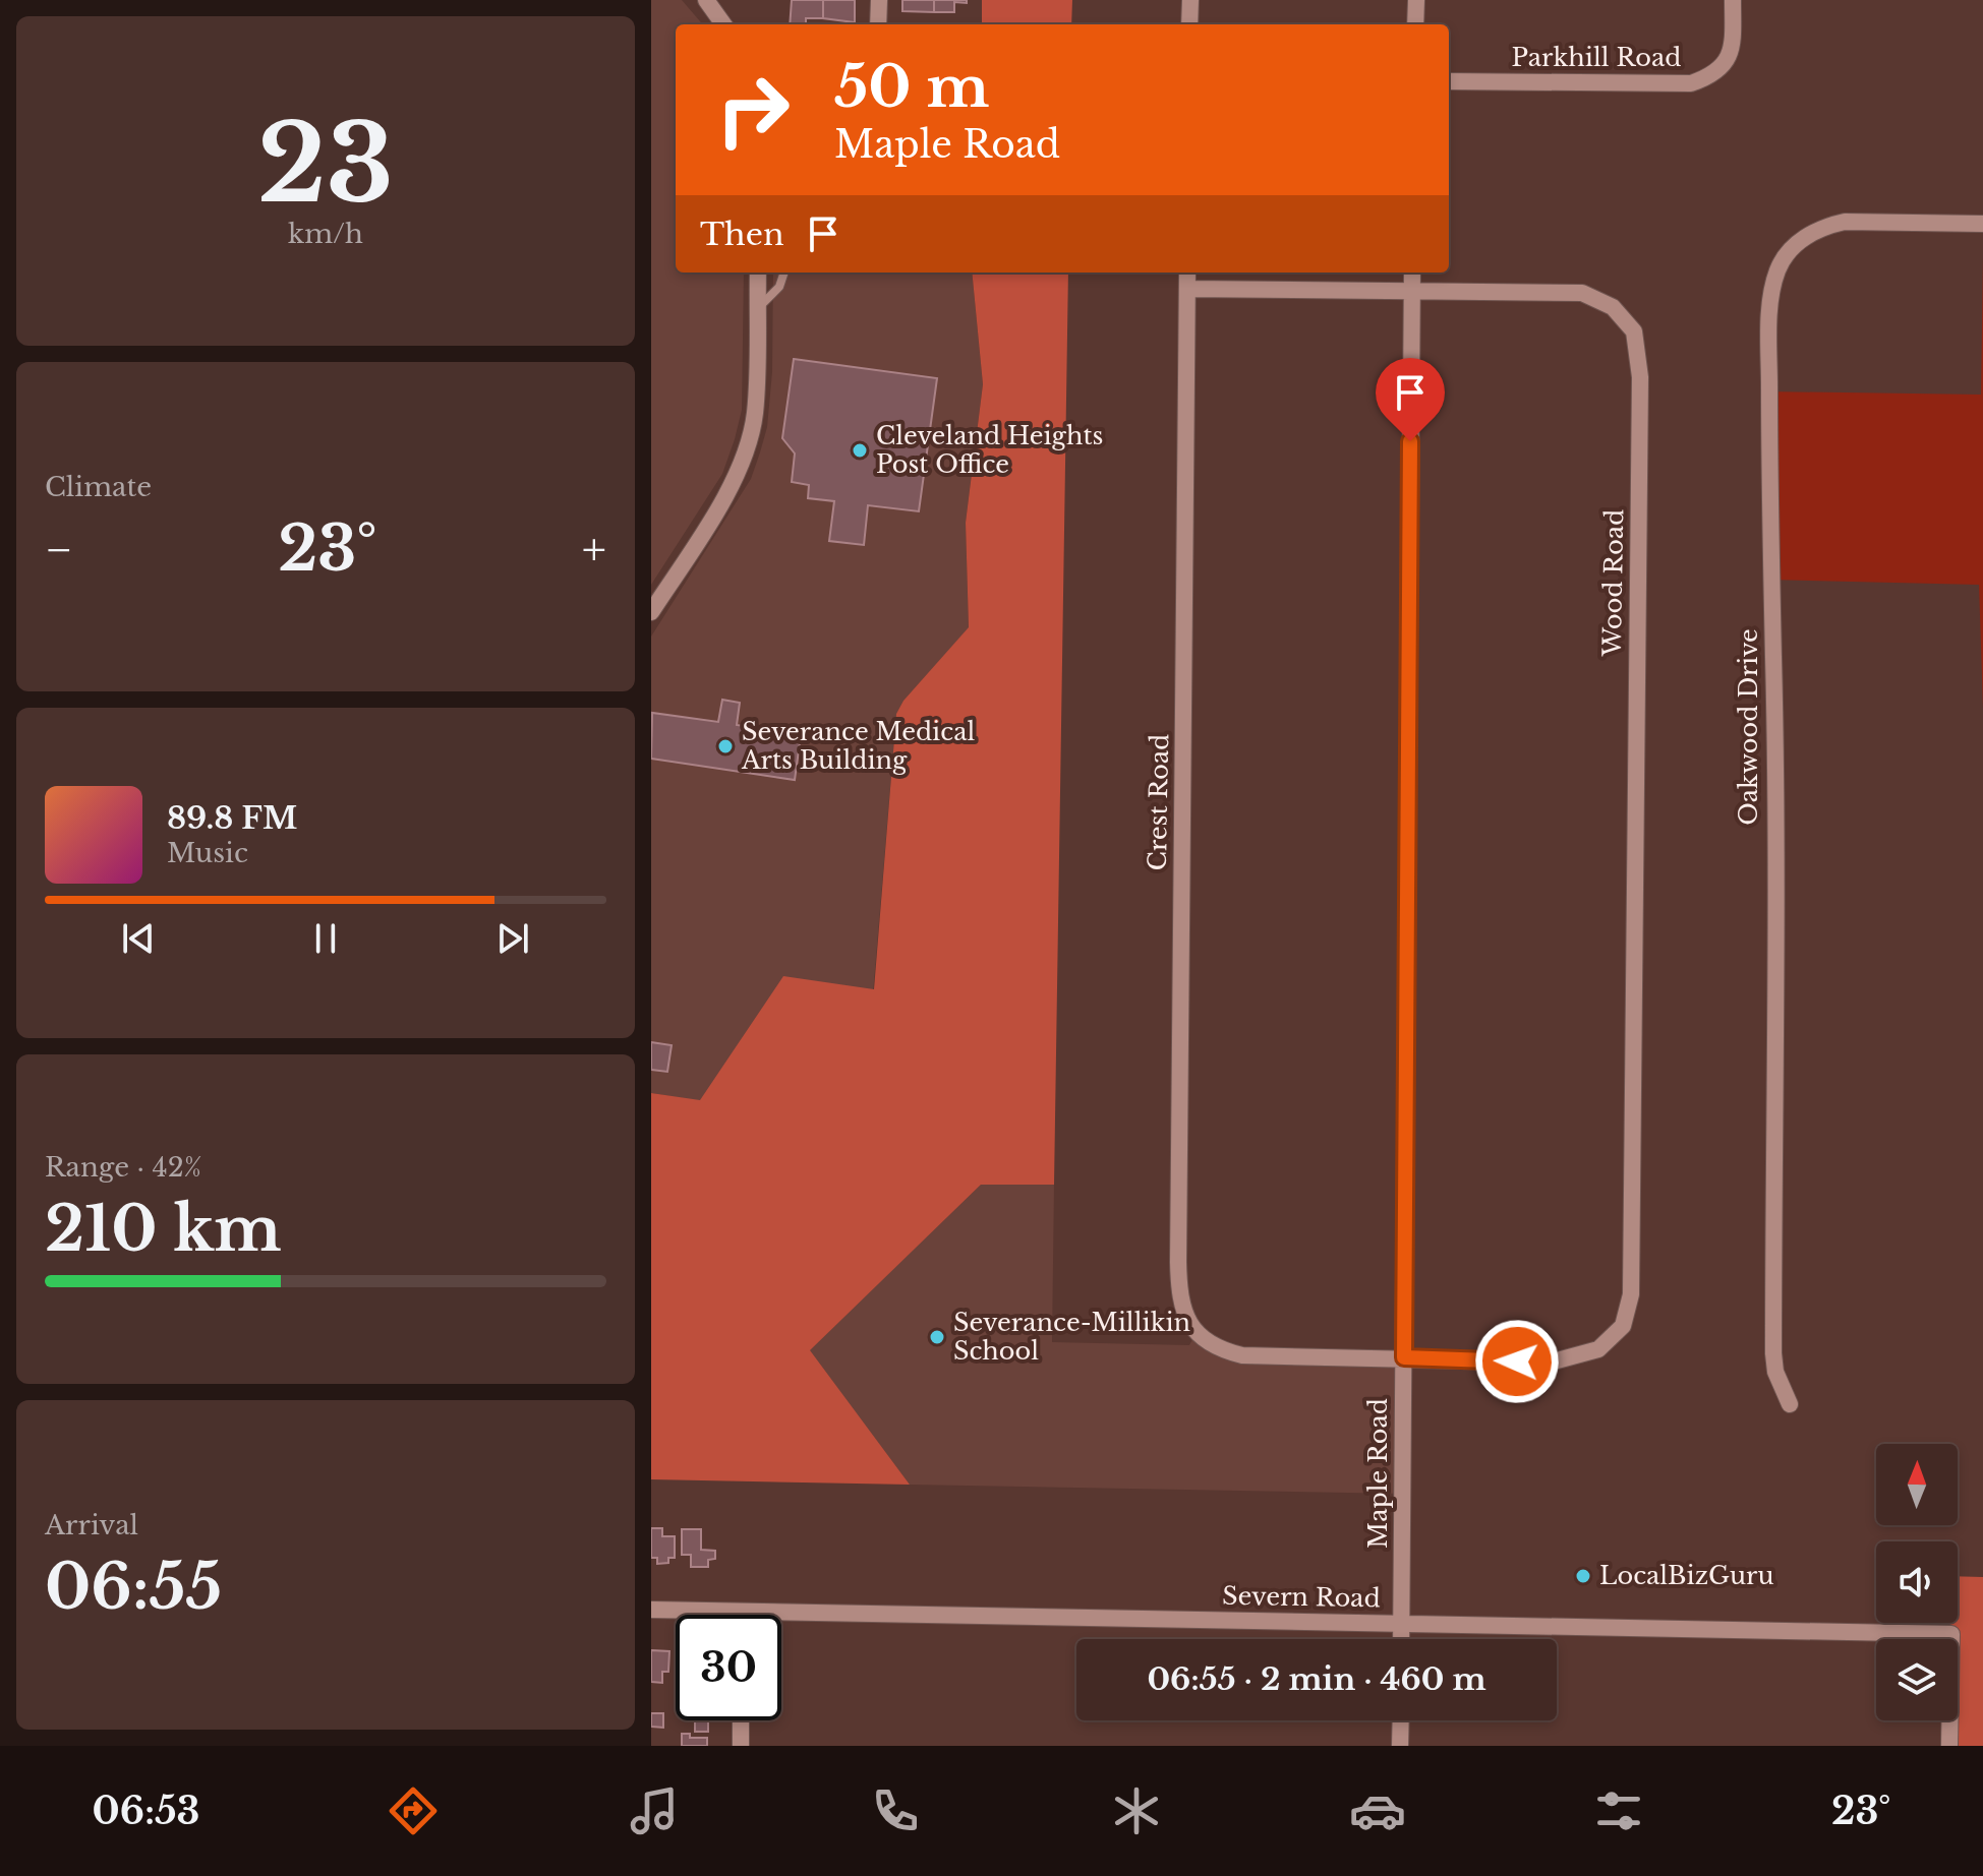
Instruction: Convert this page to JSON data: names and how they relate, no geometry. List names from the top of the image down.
{
  "streets": {
    "street": [
      "Parkhill Road",
      "Wood Road",
      "Oakwood Drive",
      "Crest Road",
      "Maple Road",
      "Severn Road"
    ]
  },
  "crossings": [
    ["Wood Road", "Crest Road"],
    ["Wood Road", "Maple Road"],
    ["Crest Road", "Maple Road"],
    ["Maple Road", "Severn Road"]
  ],
  "places": [
    "Cleveland Heights Post Office",
    "Severance Medical Arts Building",
    "Severance-Millikin School",
    "LocalBizGuru"
  ],
  "north": "top",
  "page": {
    "tile": [
      ["23", "km/h"],
      "Climate",
      ["Range · 42%", "210 km"],
      ["Arrival", "06:55"]
    ],
    "turn": ["50 m", "Maple Road"],
    "then": "Then",
    "heat": ["−", "23°", "+"],
    "song": ["89.8 FM", "Music"],
    "limit": "30",
    "trip": "06:55 · 2 min · 460 m",
    "tabs": ["06:53", "23°"]
  }
}
